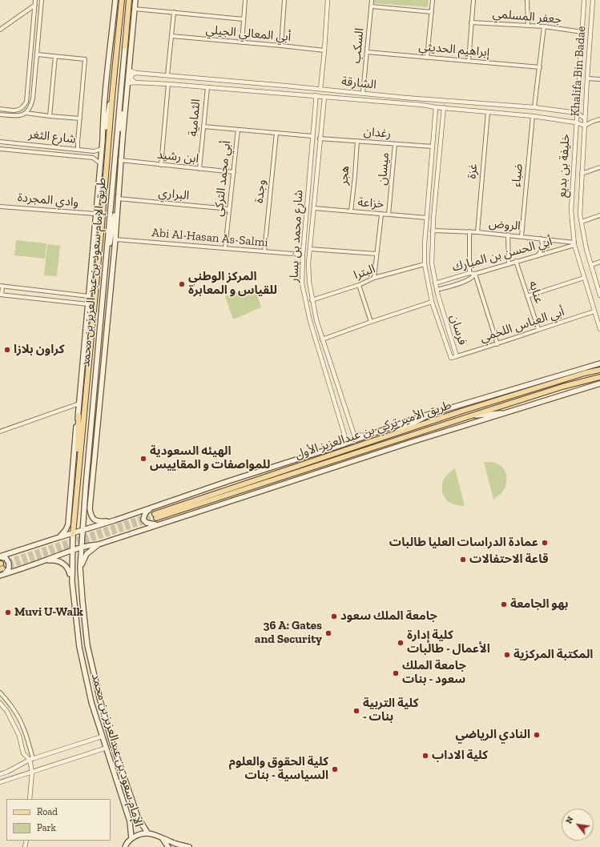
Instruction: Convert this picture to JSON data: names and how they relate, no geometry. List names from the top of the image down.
{
  "streets": {
    "main road": ["طريق الإمام سعود بن عبد العزيز بن محمد", "طريق الأمير تركي بن عبدالعزيز الأول", "الإمام سعود بن عبدالعزيز بن محمد"],
    "street": [
      "جعفر المسلمي",
      "أبي المعالي الجيلي",
      "السكب",
      "إبراهيم الحديثي",
      "Khalifa Bin Badae",
      "الشارقة",
      "الثمامية",
      "رغدان",
      "شارع الثغر",
      "ابن رشيد",
      "خليفة بن بديع",
      "ميسان",
      "غزة",
      "هجر",
      "ضباء",
      "أبي محمد التركي",
      "وجدة",
      "البراري",
      "وادي المجردة",
      "خزاعة",
      "الروض",
      "شارع محمد بن يسار",
      "Abi Al-Hasan As-Salmi",
      "أبي الحسن بن المبارك",
      "البترا",
      "عنابه",
      "أبي العباس اللخمي",
      "فرسان"
    ]
  },
  "crossings": [
    ["جعفر المسلمي", "خليفة بن بديع"],
    ["السكب", "إبراهيم الحديثي"],
    ["السكب", "الشارقة"],
    ["Khalifa Bin Badae", "الشارقة"],
    ["الشارقة", "الثمامية"],
    ["الشارقة", "خليفة بن بديع"],
    ["الشارقة", "غزة"],
    ["الشارقة", "ضباء"],
    ["الشارقة", "شارع محمد بن يسار"],
    ["الشارقة", "فرسان"],
    ["الثمامية", "ابن رشيد"],
    ["رغدان", "ميسان"],
    ["رغدان", "هجر"],
    ["رغدان", "شارع محمد بن يسار"],
    ["رغدان", "فرسان"],
    ["ابن رشيد", "أبي محمد التركي"],
    ["خليفة بن بديع", "الروض"],
    ["خليفة بن بديع", "أبي الحسن بن المبارك"],
    ["خليفة بن بديع", "أبي العباس اللخمي"],
    ["ميسان", "خزاعة"],
    ["غزة", "الروض"],
    ["هجر", "خزاعة"],
    ["ضباء", "الروض"],
    ["أبي محمد التركي", "البراري"],
    ["أبي محمد التركي", "Abi Al-Hasan As-Salmi"],
    ["وجدة", "Abi Al-Hasan As-Salmi"],
    ["خزاعة", "شارع محمد بن يسار"],
    ["خزاعة", "فرسان"],
    ["الروض", "أبي الحسن بن المبارك"],
    ["الروض", "فرسان"],
    ["شارع محمد بن يسار", "Abi Al-Hasan As-Salmi"],
    ["شارع محمد بن يسار", "البترا"],
    ["أبي الحسن بن المبارك", "عنابه"],
    ["أبي الحسن بن المبارك", "فرسان"],
    ["طريق الإمام سعود بن عبد العزيز بن محمد", "الإمام سعود بن عبدالعزيز بن محمد"],
    ["البترا", "فرسان"],
    ["عنابه", "أبي العباس اللخمي"],
    ["أبي العباس اللخمي", "فرسان"]
  ],
  "places": [
    "المركز الوطني للقياس و المعابرة",
    "كراون بلازا",
    "الهيئه السعودية للمواصفات و المقاييس",
    "عمادة الدراسات العليا طالبات",
    "قاعة الاحتفالات",
    "بهو الجامعة",
    "Muvi U-Walk",
    "جامعة الملك سعود",
    "36 A: Gates and Security",
    "كلية إدارة الأعمال - طالبات",
    "المكتبة المركزية",
    "جامعة الملك سعود - بنات",
    "كلية التربية - بنات",
    "النادي الرياضي",
    "كلية الاداب",
    "كلية الحقوق والعلوم السياسية - بنات"
  ],
  "legend": ["Road", "Park"],
  "north": "top left"
}
